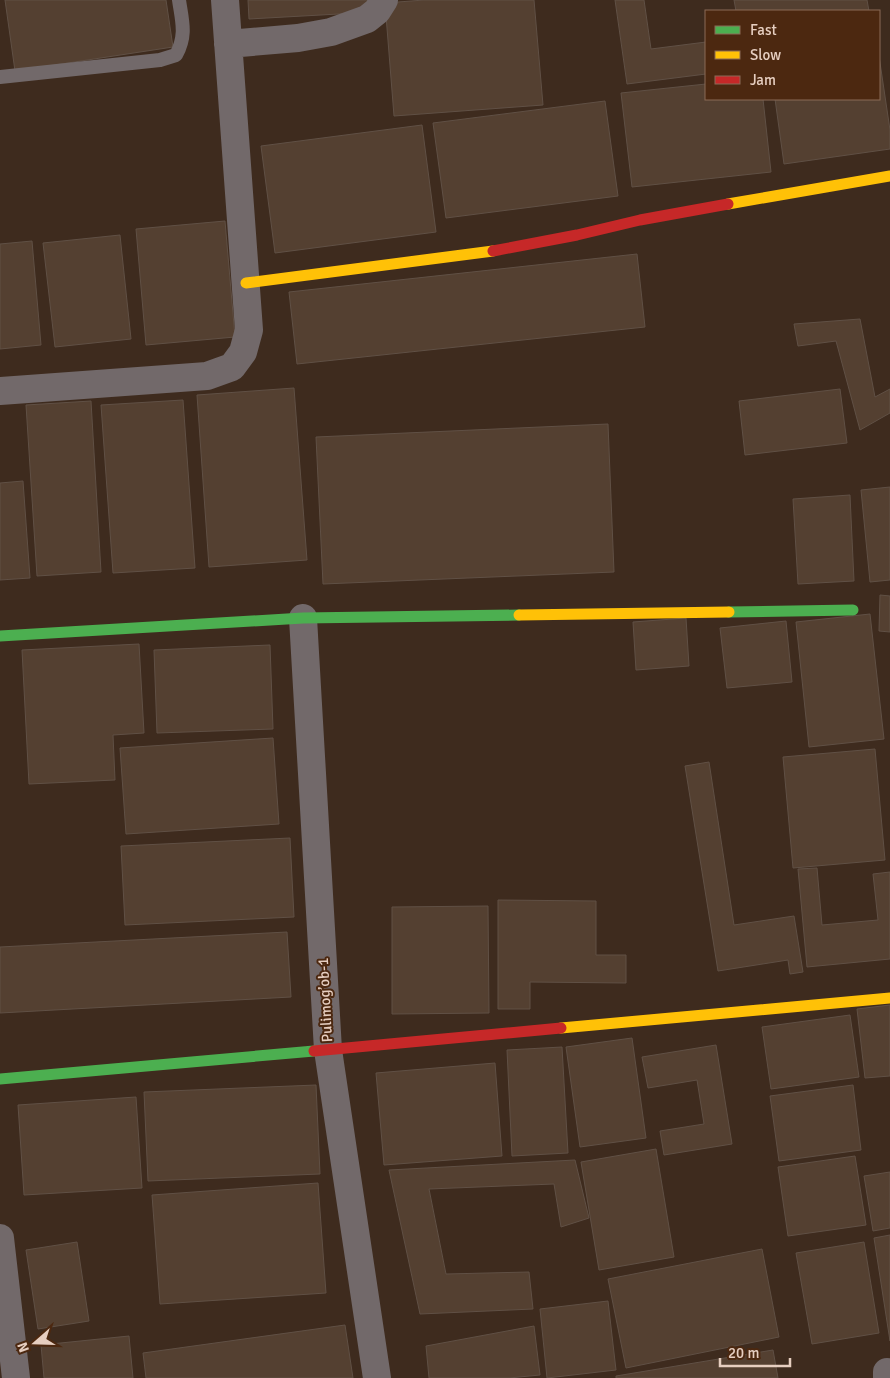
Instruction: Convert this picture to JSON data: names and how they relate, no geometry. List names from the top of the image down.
{
  "streets": {
    "street": ["Pulimog’ob-1"]
  },
  "legend": ["Fast", "Slow", "Jam"],
  "scale_bar": "20 m",
  "north": "left"
}
